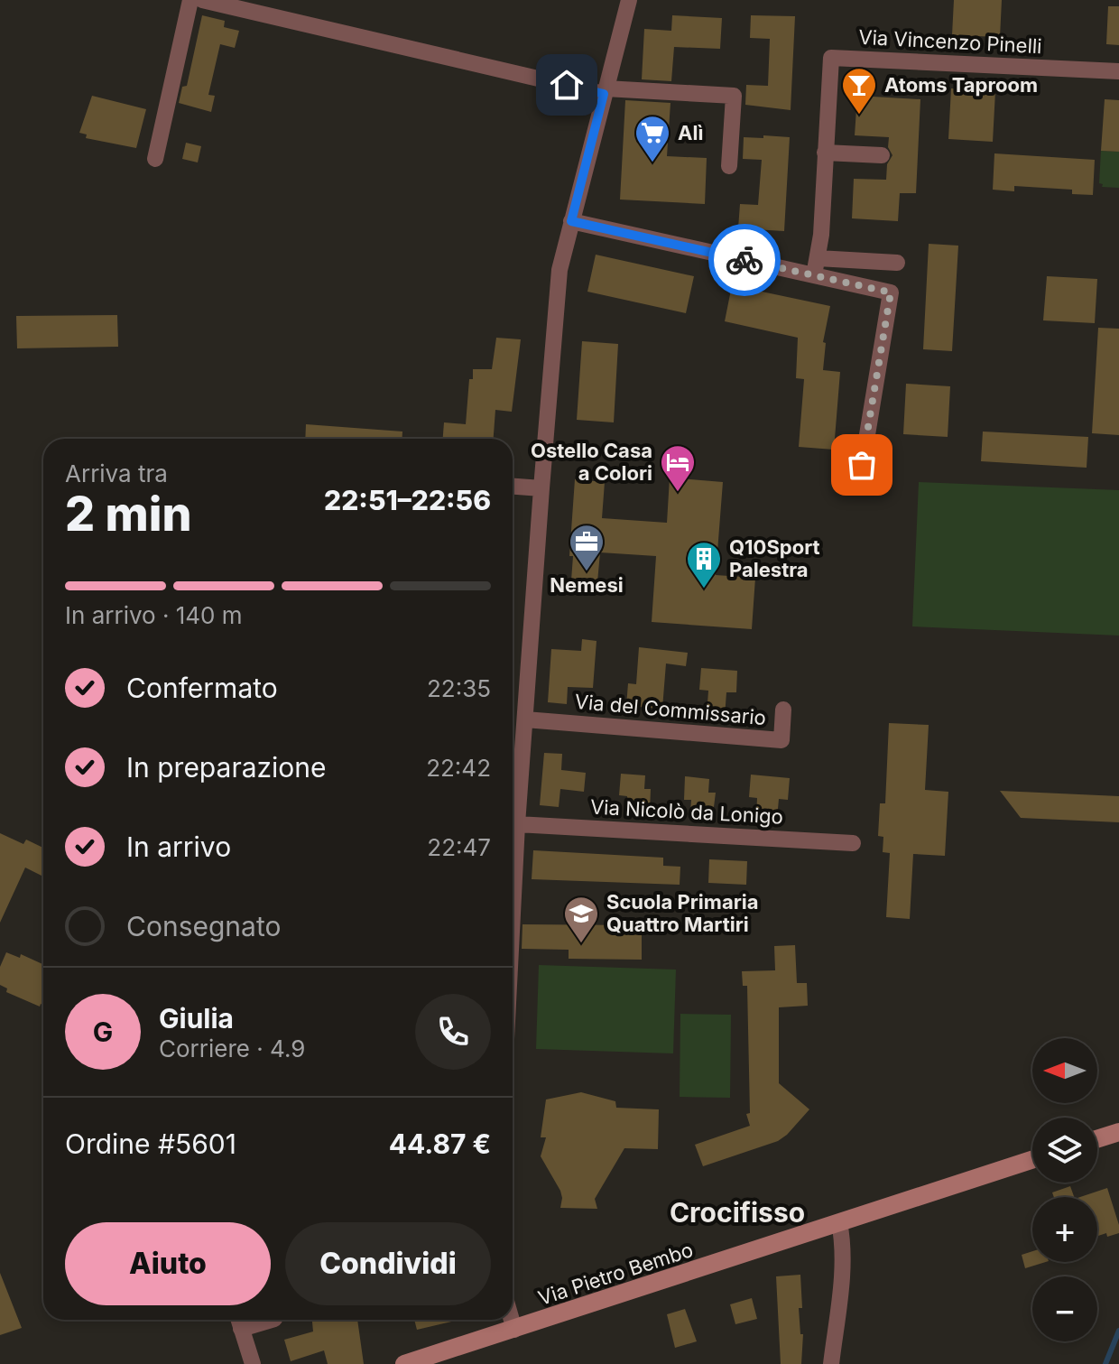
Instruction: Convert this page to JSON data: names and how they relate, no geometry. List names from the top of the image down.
{
  "streets": {
    "main road": ["Via Pietro Bembo"],
    "street": ["Via Vincenzo Pinelli", "Via del Commissario", "Via Nicolò da Lonigo"]
  },
  "districts": ["Crocifisso"],
  "places": {
    "bar": ["Atoms Taproom"],
    "supermarket": ["Alì"],
    "hotel": ["Ostello Casa a Colori"],
    "office": ["Nemesi"],
    "building": ["Q10Sport Palestra"],
    "school or university": ["Scuola Primaria Quattro Martiri"]
  },
  "north": "left",
  "page": {
    "heading": ["2 min", "Arriva tra", "22:51–22:56"],
    "panel": [
      "Giulia",
      "Corriere · 4.9",
      "Ordine #5601",
      "44.87 €"
    ],
    "bar": "In arrivo · 140 m",
    "list": [
      ["Confermato", "22:35"],
      ["In preparazione", "22:42"],
      ["In arrivo", "22:47"],
      "Consegnato"
    ],
    "round": "G",
    "map_buttons": ["+", "−"],
    "buttons": ["Aiuto", "Condividi"]
  }
}
